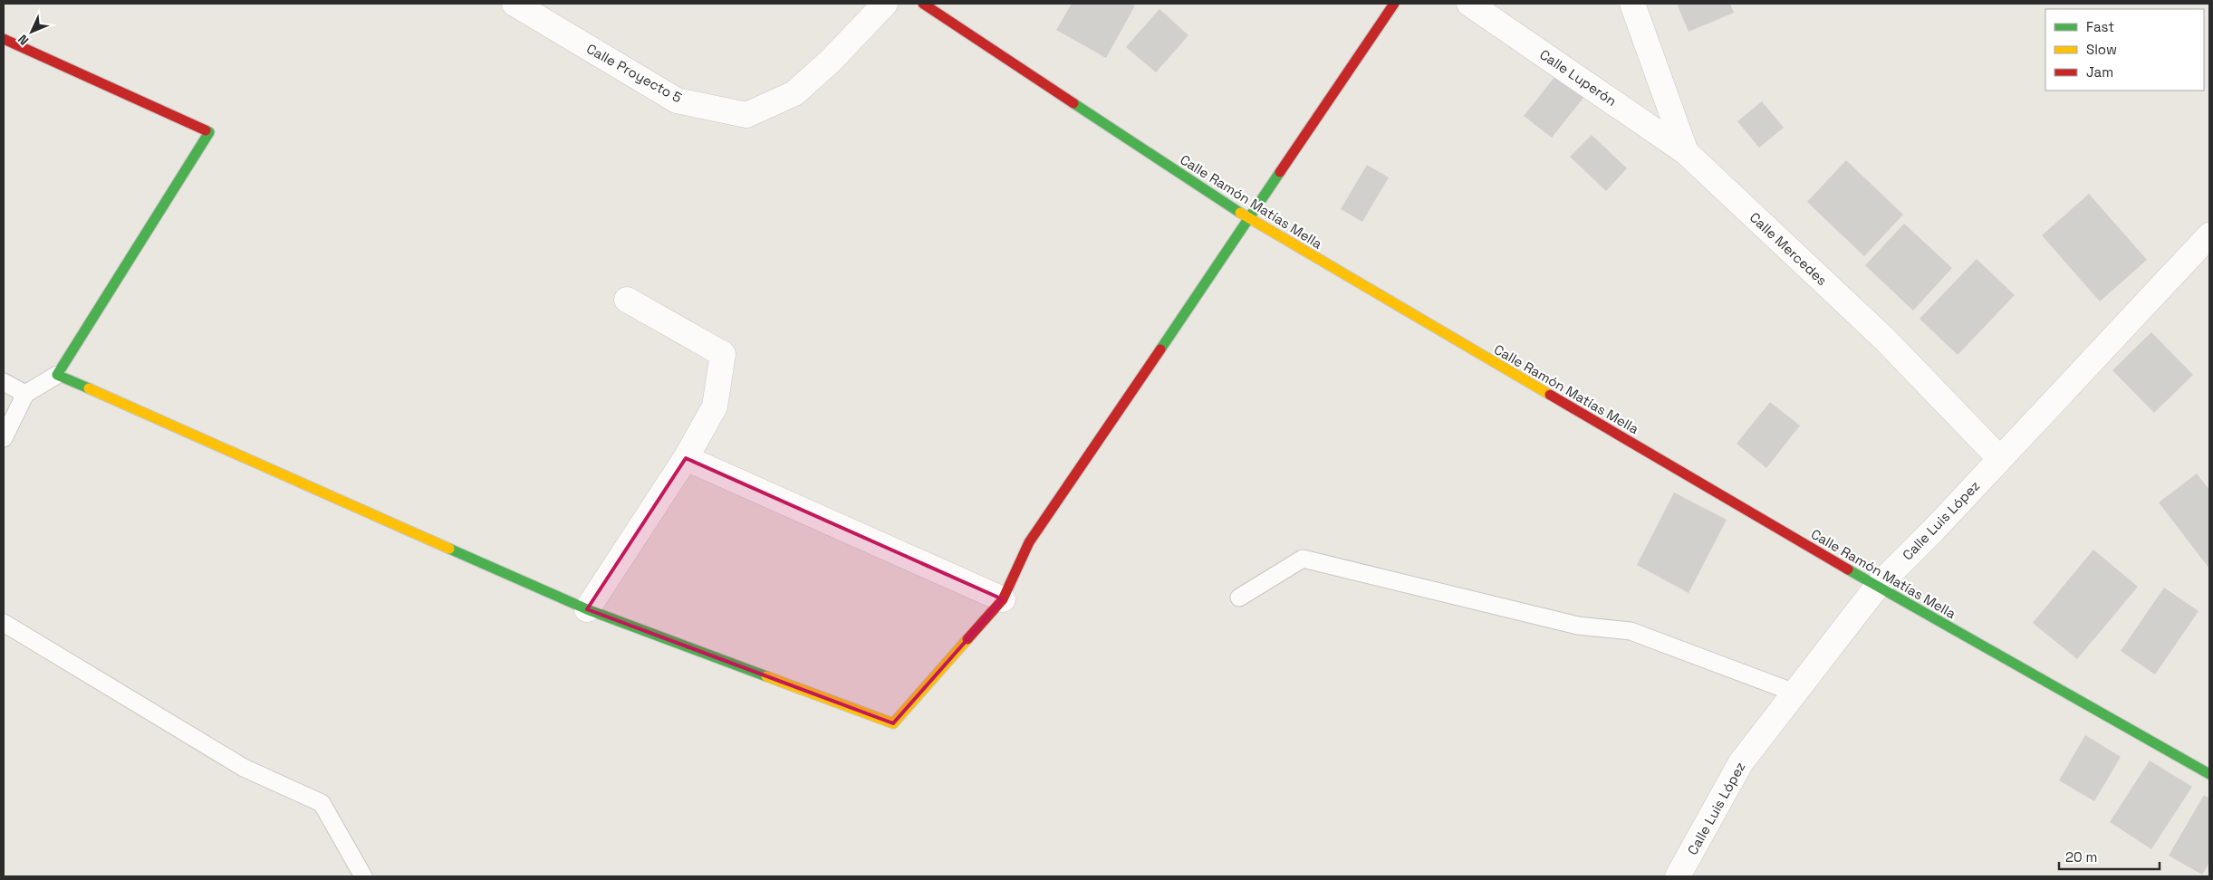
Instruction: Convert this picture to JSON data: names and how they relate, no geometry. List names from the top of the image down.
{
  "streets": {
    "street": [
      "Calle Proyecto 5",
      "Calle Luperón",
      "Calle Ramón Matías Mella",
      "Calle Mercedes",
      "Calle Luis López"
    ]
  },
  "crossings": [
    ["Calle Luperón", "Calle Mercedes"],
    ["Calle Ramón Matías Mella", "Calle Luis López"],
    ["Calle Mercedes", "Calle Luis López"]
  ],
  "legend": ["Fast", "Slow", "Jam"],
  "scale_bar": "20 m",
  "north": "bottom left"
}
